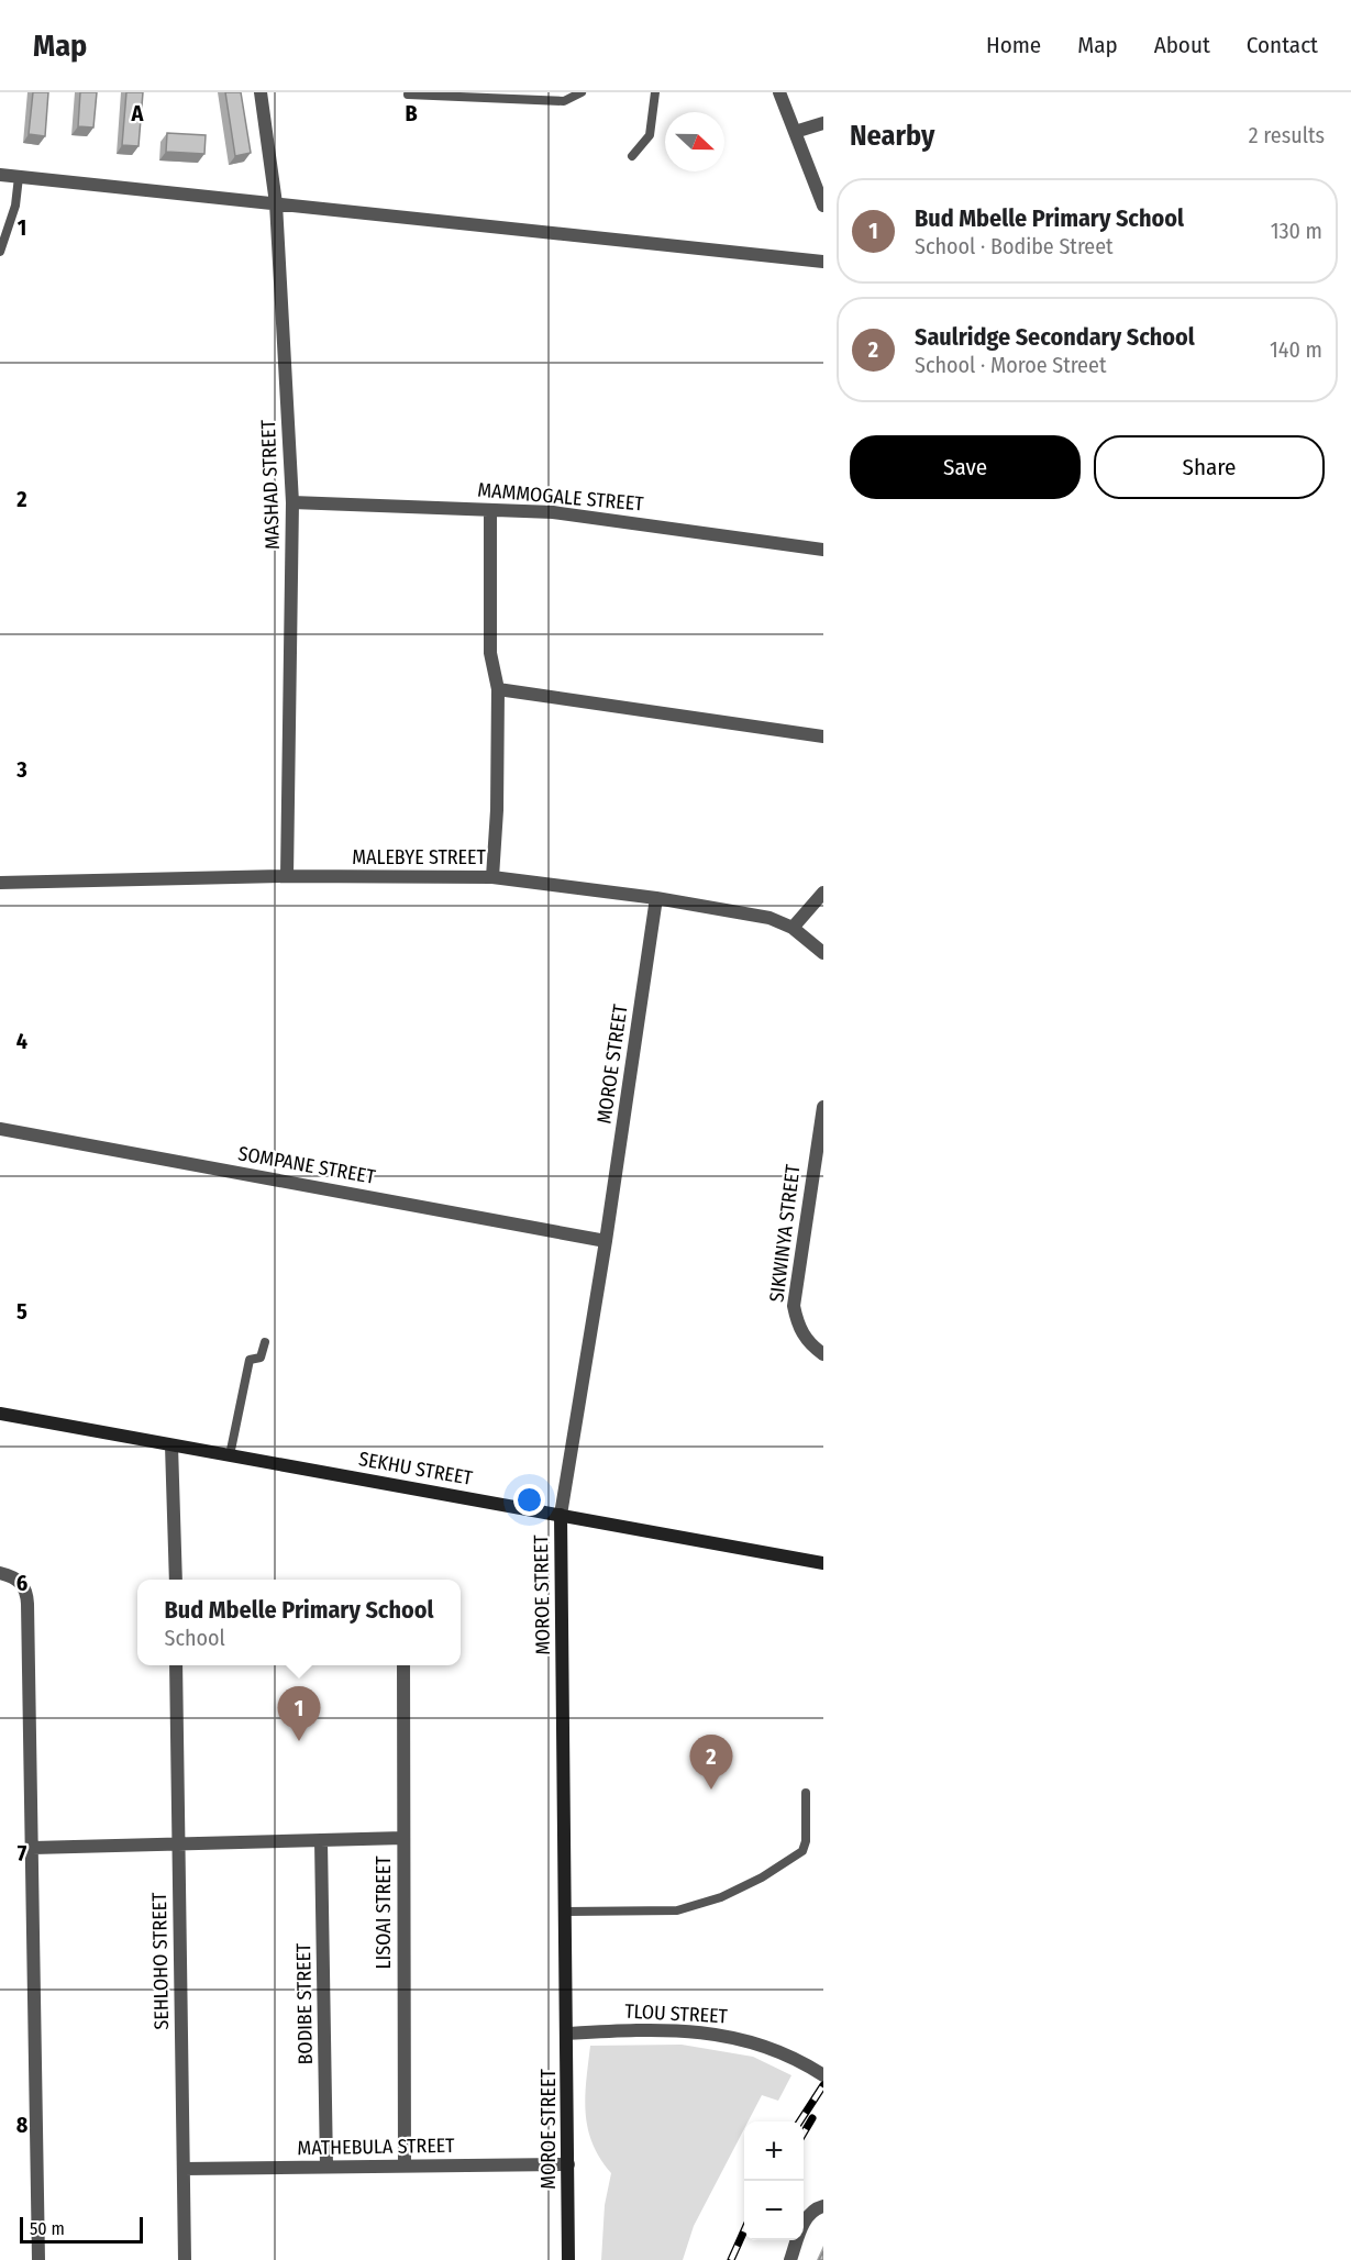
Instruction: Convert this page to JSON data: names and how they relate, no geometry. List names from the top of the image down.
{
  "streets": {
    "street": [
      "MASHAD STREET",
      "MAMMOGALE STREET",
      "MALEBYE STREET",
      "MOROE STREET",
      "SOMPANE STREET",
      "SIKWINYA STREET",
      "SEKHU STREET",
      "LISOAI STREET",
      "SEHLOHO STREET",
      "BODIBE STREET",
      "TLOU STREET",
      "MATHEBULA STREET"
    ]
  },
  "crossings": [
    ["MASHAD STREET", "MAMMOGALE STREET"],
    ["MASHAD STREET", "MALEBYE STREET"],
    ["MALEBYE STREET", "MOROE STREET"],
    ["MOROE STREET", "SOMPANE STREET"],
    ["MOROE STREET", "SEKHU STREET"],
    ["MOROE STREET", "TLOU STREET"],
    ["MOROE STREET", "MATHEBULA STREET"],
    ["LISOAI STREET", "MATHEBULA STREET"],
    ["SEHLOHO STREET", "MATHEBULA STREET"],
    ["BODIBE STREET", "MATHEBULA STREET"]
  ],
  "scale_bar": "50 m",
  "north": "right",
  "page": {
    "header": "Map",
    "nav": [
      "Home",
      "Map",
      "About",
      "Contact"
    ],
    "heading": ["Nearby", "2 results"],
    "list": [
      {
        "mark": "1",
        "name": "Bud Mbelle Primary School",
        "note": "School · Bodibe Street",
        "value": "130 m"
      },
      {
        "mark": "2",
        "name": "Saulridge Secondary School",
        "note": "School · Moroe Street",
        "value": "140 m"
      }
    ],
    "buttons": ["Save", "Share"],
    "popup": ["Bud Mbelle Primary School", "School"],
    "pins": ["1", "2"],
    "map_buttons": ["+", "−"],
    "scale": "50 m"
  },
  "grid": {
    "columns": ["A", "B"],
    "rows": [
      "1",
      "2",
      "3",
      "4",
      "5",
      "6",
      "7",
      "8"
    ]
  }
}
